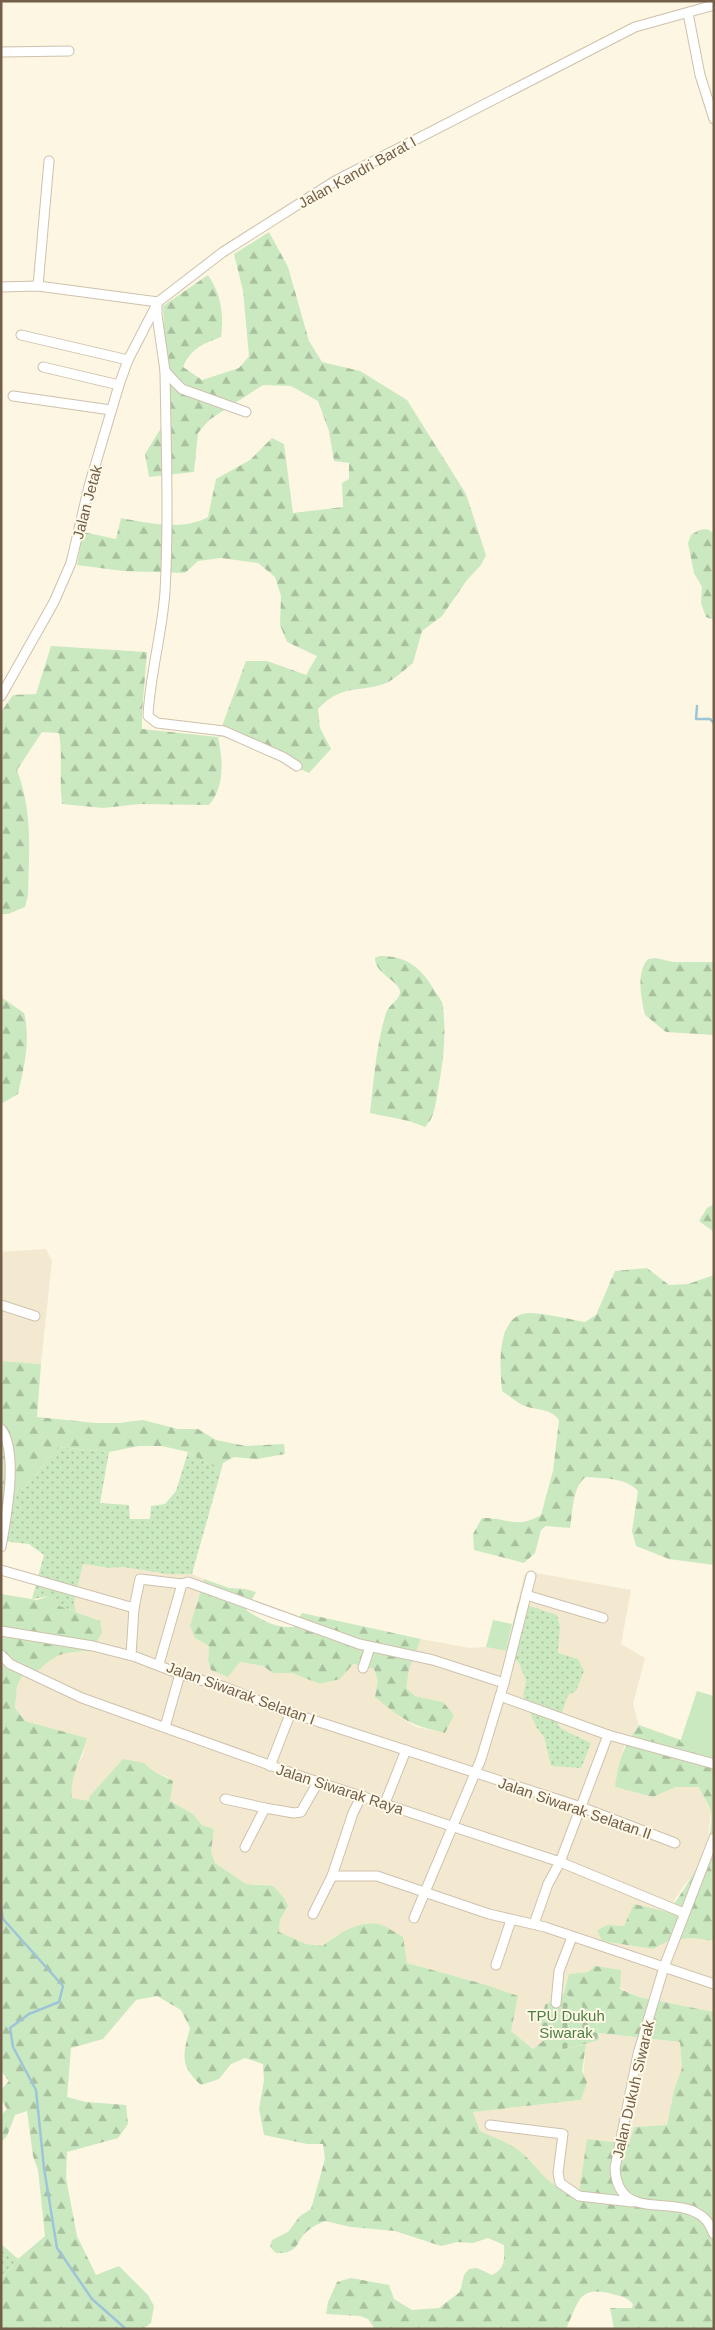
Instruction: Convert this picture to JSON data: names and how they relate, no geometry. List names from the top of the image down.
{
  "streets": {
    "street": [
      "Jalan Kandri Barat I",
      "Jalan Jetak",
      "Jalan Siwarak Selatan I",
      "Jalan Siwarak Raya",
      "Jalan Siwarak Selatan II",
      "Jalan Dukuh Siwarak"
    ]
  },
  "crossings": [
    ["Jalan Kandri Barat I", "Jalan Jetak"],
    ["Jalan Siwarak Selatan I", "Jalan Siwarak Selatan II"],
    ["Jalan Siwarak Raya", "Jalan Dukuh Siwarak"]
  ],
  "parks": ["TPU Dukuh Siwarak"]
}
